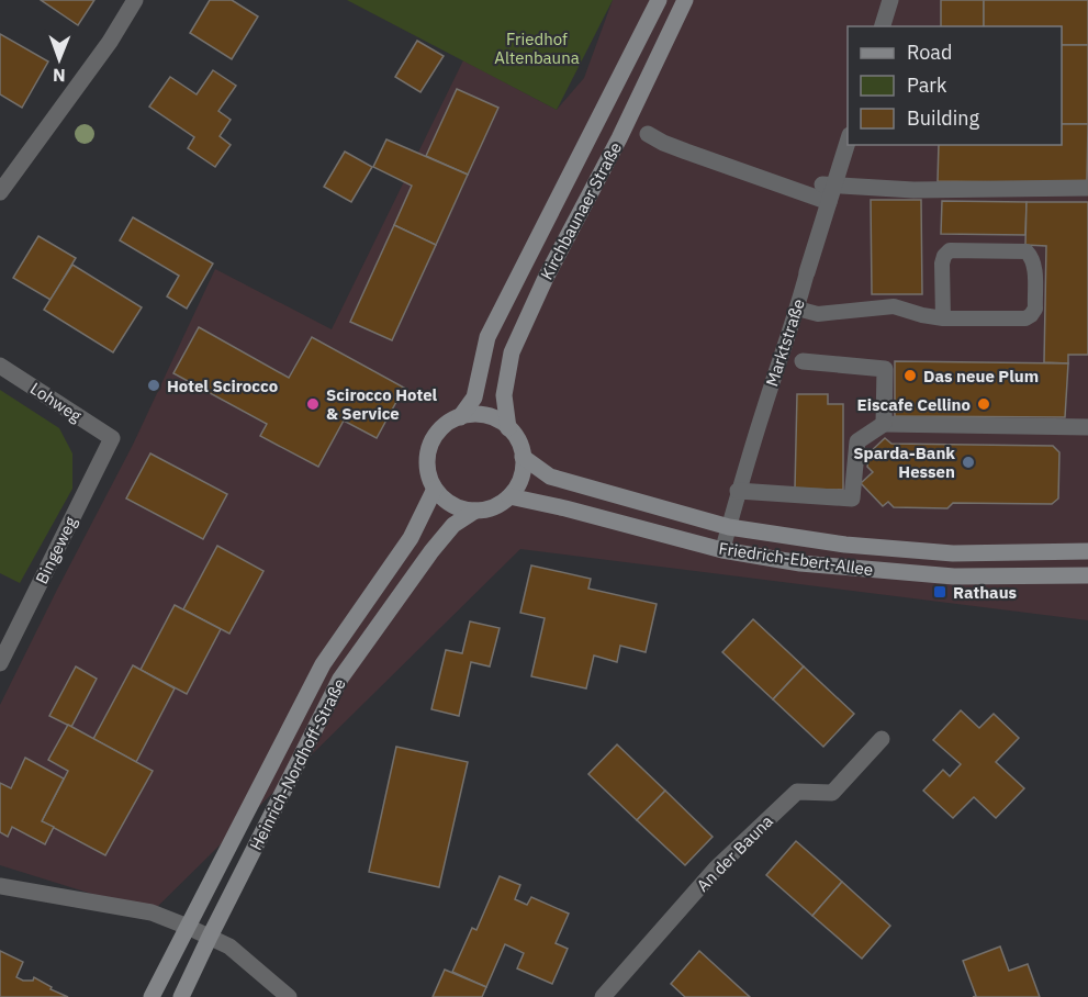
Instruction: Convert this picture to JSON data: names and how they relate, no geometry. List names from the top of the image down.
{
  "streets": {
    "street": [
      "Kirchbaunaer Straße",
      "Marktstraße",
      "Lohweg",
      "Bingeweg",
      "Friedrich-Ebert-Allee",
      "Heinrich-Nordhoff-Straße",
      "An der Bauna"
    ]
  },
  "crossings": [
    ["Kirchbaunaer Straße", "Friedrich-Ebert-Allee"],
    ["Kirchbaunaer Straße", "Heinrich-Nordhoff-Straße"],
    ["Marktstraße", "Friedrich-Ebert-Allee"],
    ["Lohweg", "Bingeweg"],
    ["Friedrich-Ebert-Allee", "Heinrich-Nordhoff-Straße"]
  ],
  "parks": ["Friedhof Altenbauna"],
  "places": {
    "other": [
      "Das neue Plum",
      "Hotel Scirocco",
      "Scirocco Hotel & Service",
      "Eiscafe Cellino",
      "Sparda-Bank Hessen"
    ],
    "transit": ["Rathaus"]
  },
  "legend": ["Road", "Park", "Building"],
  "north": "bottom"
}
